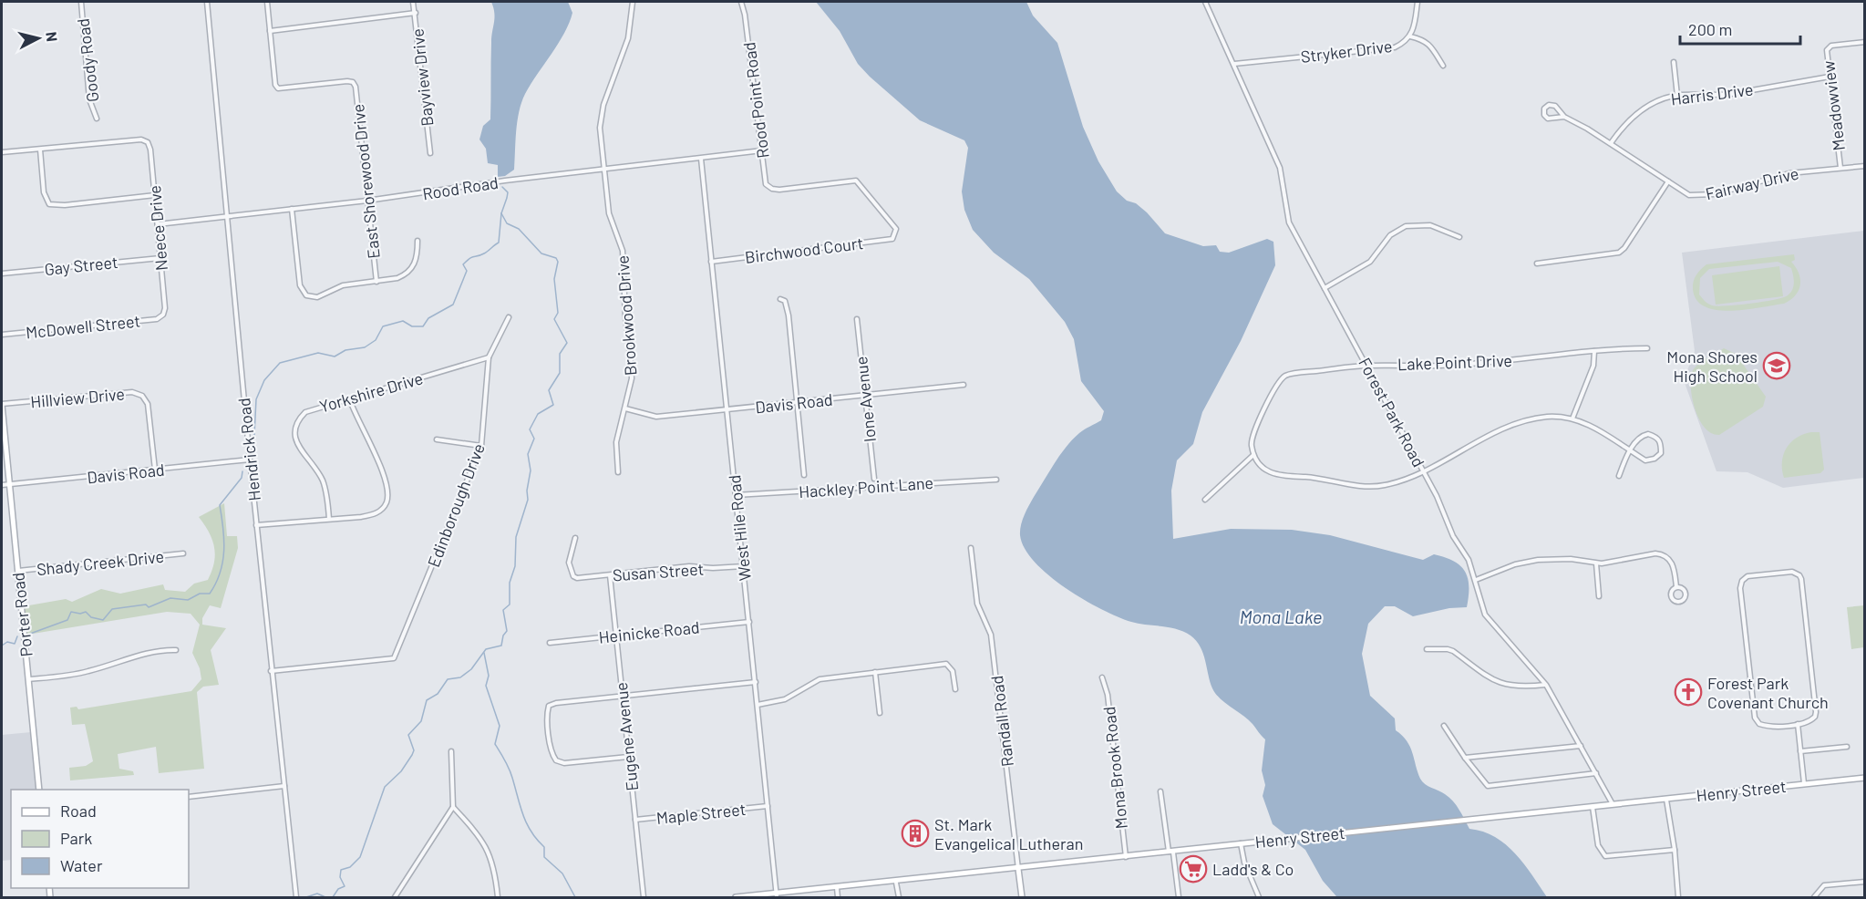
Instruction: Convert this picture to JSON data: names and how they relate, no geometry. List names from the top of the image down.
{
  "streets": {
    "street": [
      "Stryker Drive",
      "Goody Road",
      "Bayview Drive",
      "Harris Drive",
      "Rood Point Road",
      "Meadowview",
      "East Shorewood Drive",
      "Fairway Drive",
      "Rood Road",
      "Neece Drive",
      "Birchwood Court",
      "Gay Street",
      "Brookwood Drive",
      "McDowell Street",
      "Lake Point Drive",
      "Yorkshire Drive",
      "Hillview Drive",
      "Ione Avenue",
      "Davis Road",
      "Forest Park Road",
      "Hendrick Road",
      "Hackley Point Lane",
      "Edinborough Drive",
      "West Hile Road",
      "Shady Creek Drive",
      "Susan Street",
      "Porter Road",
      "Heinicke Road",
      "Randall Road",
      "Eugene Avenue",
      "Mona Brook Road",
      "Henry Street",
      "Maple Street"
    ]
  },
  "crossings": [
    ["Stryker Drive", "Forest Park Road"],
    ["Harris Drive", "Meadowview"],
    ["Harris Drive", "Fairway Drive"],
    ["Rood Point Road", "Rood Road"],
    ["Rood Point Road", "Birchwood Court"],
    ["Meadowview", "Fairway Drive"],
    ["East Shorewood Drive", "Rood Road"],
    ["Rood Road", "Neece Drive"],
    ["Rood Road", "Brookwood Drive"],
    ["Rood Road", "Hendrick Road"],
    ["Rood Road", "West Hile Road"],
    ["Neece Drive", "Gay Street"],
    ["Neece Drive", "McDowell Street"],
    ["Birchwood Court", "West Hile Road"],
    ["Brookwood Drive", "Davis Road"],
    ["Lake Point Drive", "Forest Park Road"],
    ["Yorkshire Drive", "Edinborough Drive"],
    ["Hillview Drive", "Davis Road"],
    ["Hillview Drive", "Porter Road"],
    ["Ione Avenue", "Davis Road"],
    ["Davis Road", "Hendrick Road"],
    ["Davis Road", "West Hile Road"],
    ["Davis Road", "Porter Road"],
    ["Forest Park Road", "Henry Street"],
    ["Hendrick Road", "Edinborough Drive"],
    ["Hackley Point Lane", "West Hile Road"],
    ["West Hile Road", "Susan Street"],
    ["West Hile Road", "Heinicke Road"],
    ["West Hile Road", "Henry Street"],
    ["West Hile Road", "Maple Street"],
    ["Shady Creek Drive", "Porter Road"],
    ["Susan Street", "Eugene Avenue"],
    ["Heinicke Road", "Eugene Avenue"],
    ["Randall Road", "Henry Street"],
    ["Eugene Avenue", "Maple Street"],
    ["Mona Brook Road", "Henry Street"]
  ],
  "water": ["Mona Lake"],
  "places": {
    "school or university": ["Mona Shores High School"],
    "church": ["Forest Park Covenant Church"],
    "building": ["St. Mark Evangelical Lutheran"],
    "supermarket": ["Ladd's & Co"]
  },
  "legend": ["Road", "Park", "Water"],
  "scale_bar": "200 m",
  "north": "right"
}
